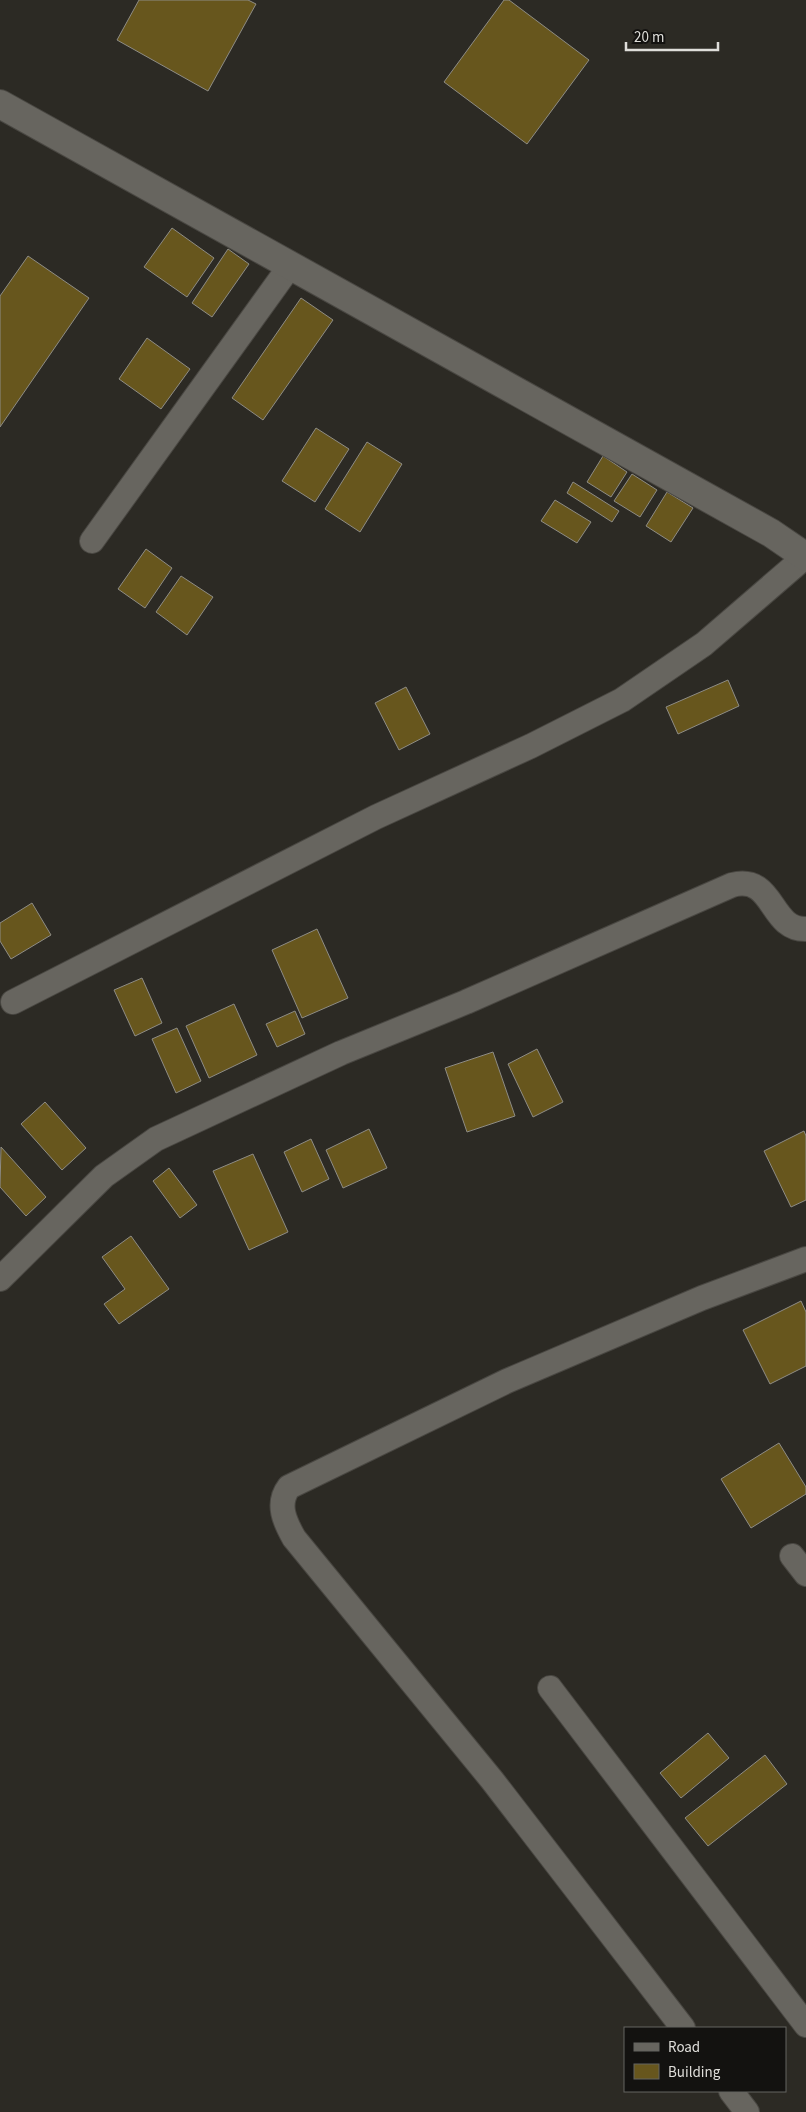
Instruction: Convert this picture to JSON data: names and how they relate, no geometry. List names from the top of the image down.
{
  "legend": ["Road", "Building"],
  "scale_bar": "20 m"
}
